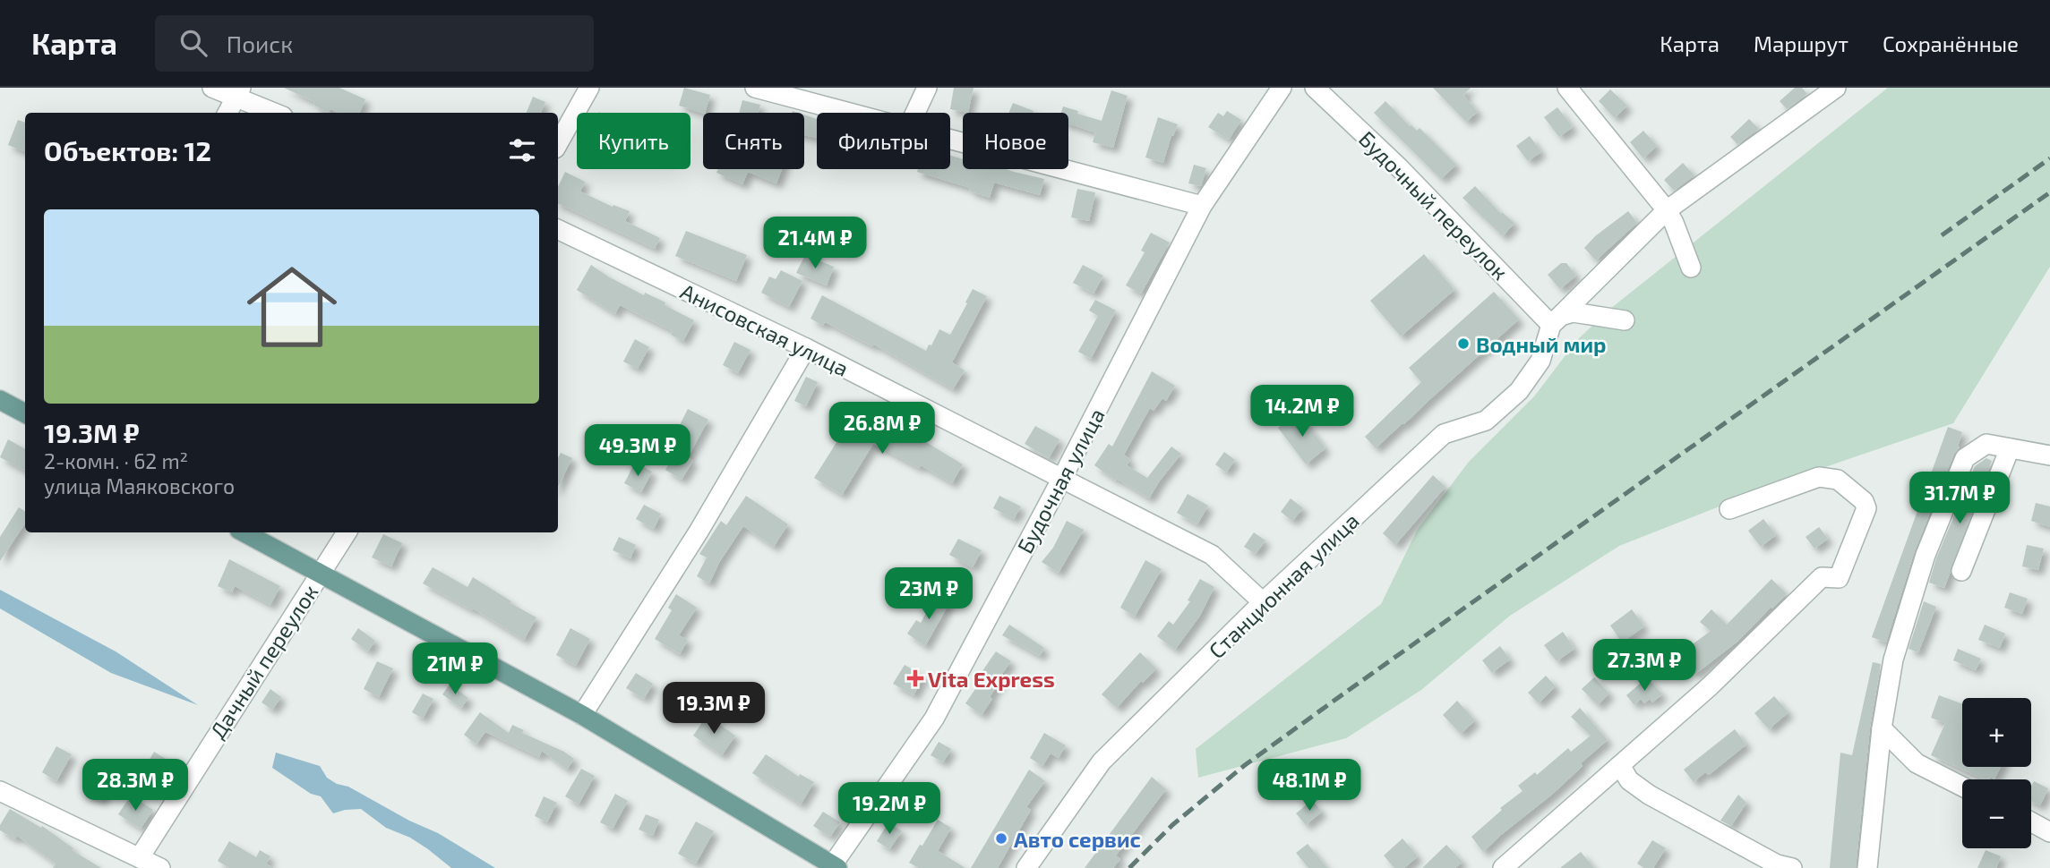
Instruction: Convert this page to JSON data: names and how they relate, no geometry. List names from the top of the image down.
{
  "streets": {
    "street": [
      "Будочный переулок",
      "Анисовская улица",
      "Будочная улица",
      "Станционная улица",
      "Дачный переулок"
    ]
  },
  "crossings": [
    ["Будочный переулок", "Станционная улица"],
    ["Анисовская улица", "Будочная улица"],
    ["Анисовская улица", "Станционная улица"]
  ],
  "places": {
    "other": ["Водный мир", "Авто сервис"],
    "health": ["Vita Express"]
  },
  "page": {
    "header": "Карта",
    "search": "Поиск",
    "nav": ["Карта", "Маршрут", "Сохранённые"],
    "chip": [
      "Купить",
      "Снять",
      "Фильтры",
      "Новое"
    ],
    "heading": "Объектов: 12",
    "list": [
      {
        "name": "19.3M ₽",
        "note": "2-комн. · 62 m² · улица Маяковского"
      }
    ],
    "price": [
      "21.4M ₽",
      "14.2M ₽",
      "26.8M ₽",
      "49.3M ₽",
      "31.7M ₽",
      "23M ₽",
      "27.3M ₽",
      "21M ₽",
      "19.3M ₽",
      "28.3M ₽",
      "48.1M ₽",
      "19.2M ₽"
    ],
    "map_buttons": ["+", "−"]
  }
}
